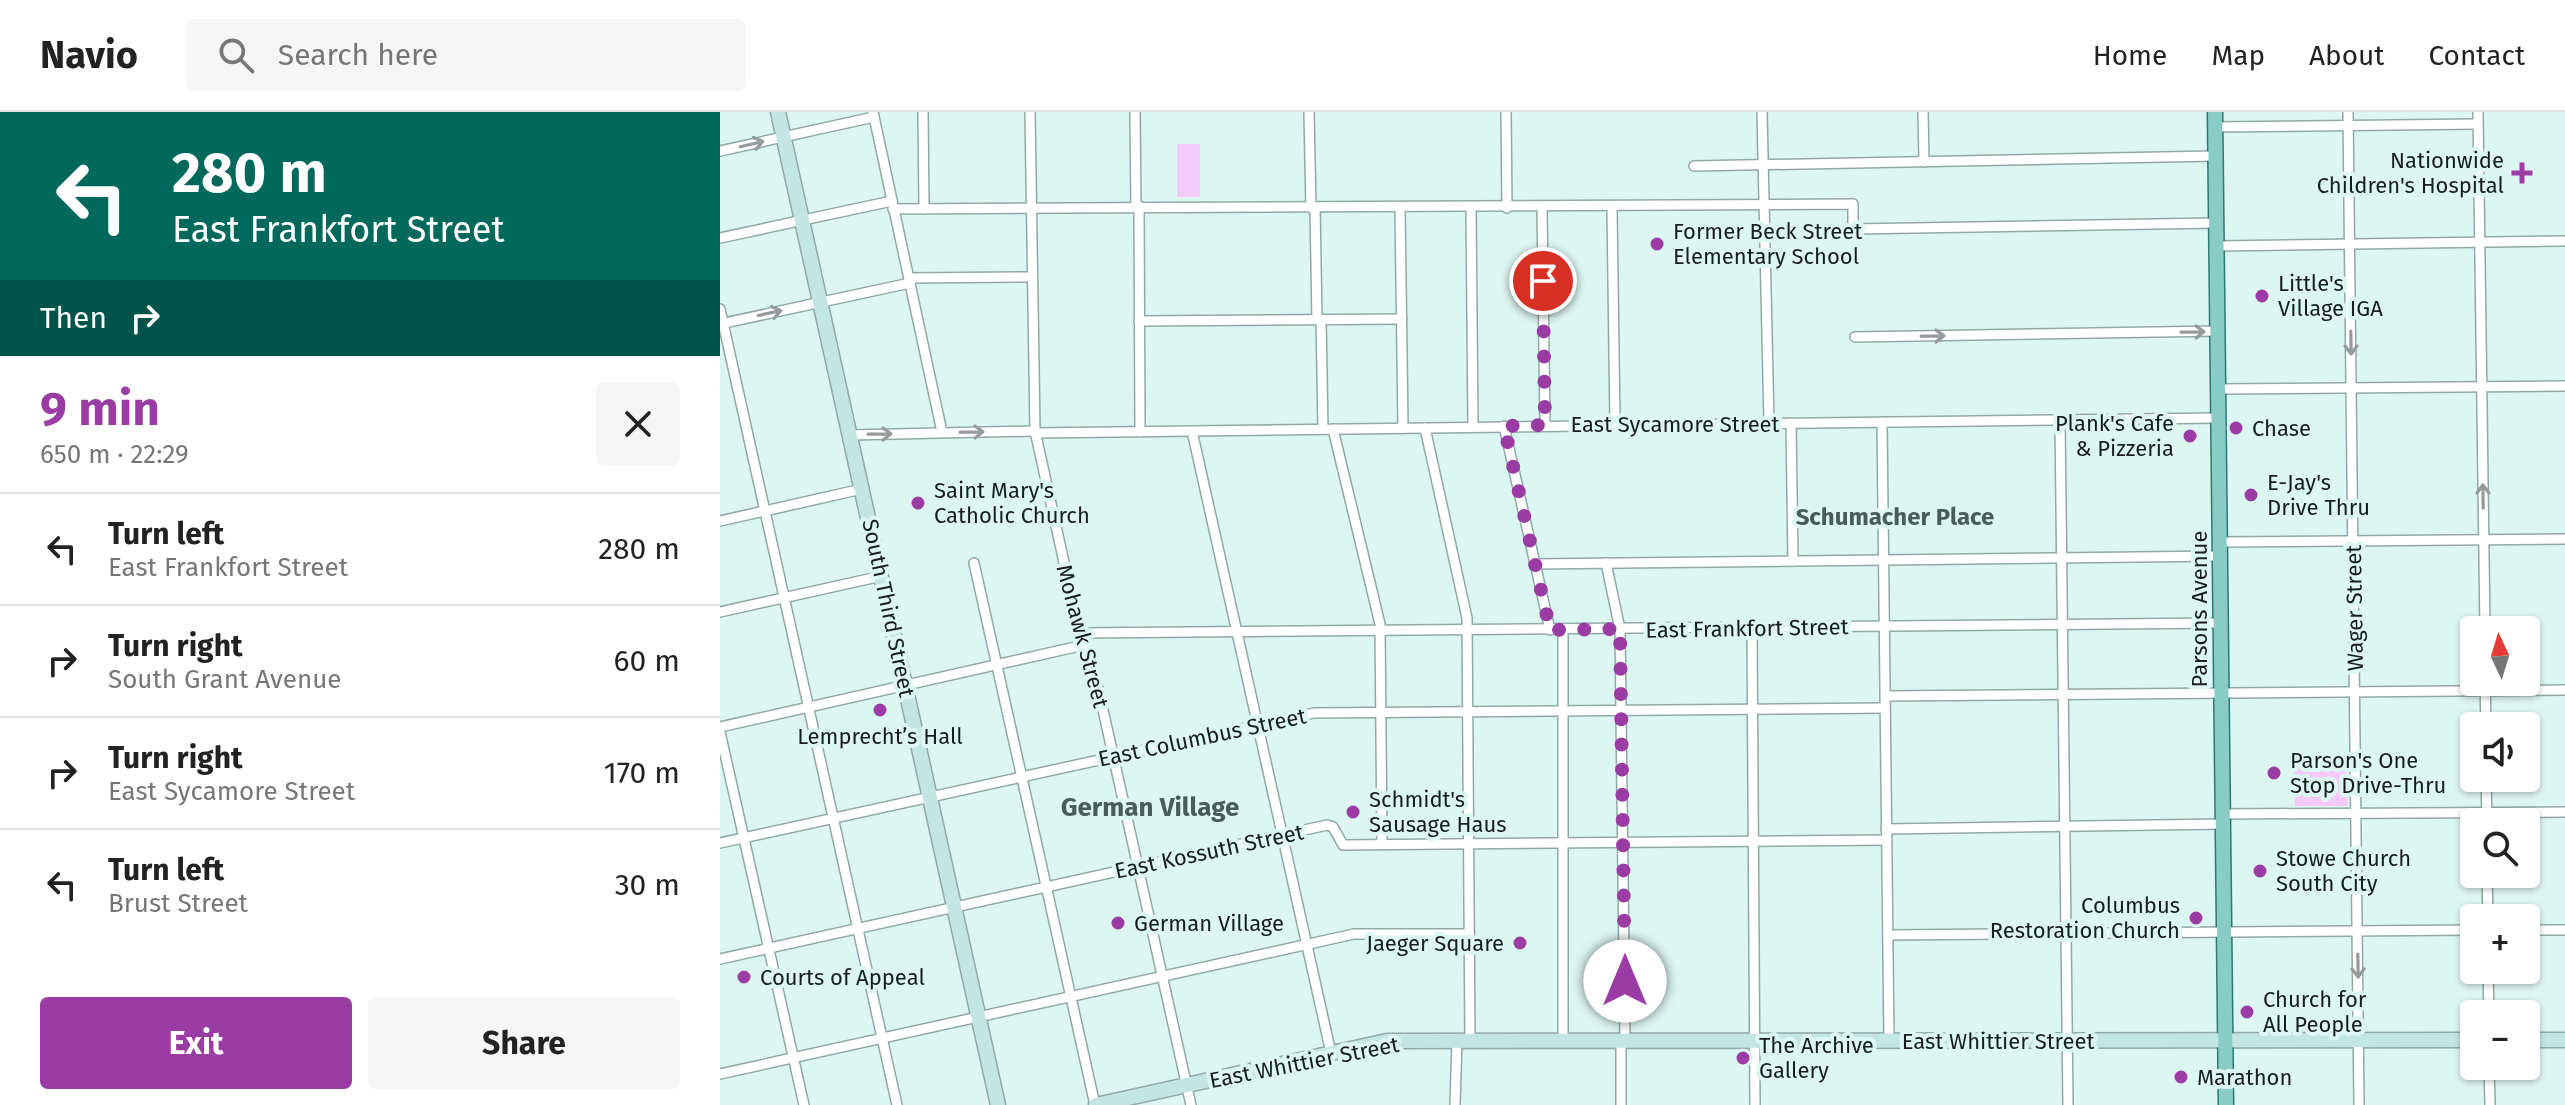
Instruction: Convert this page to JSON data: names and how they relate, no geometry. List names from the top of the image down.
{
  "streets": {
    "main road": ["Parsons Avenue"],
    "street": [
      "East Sycamore Street",
      "South Third Street",
      "Wager Street",
      "East Frankfort Street",
      "Mohawk Street",
      "East Columbus Street",
      "East Kossuth Street",
      "East Whittier Street"
    ]
  },
  "crossings": [
    ["East Sycamore Street", "South Third Street"],
    ["East Sycamore Street", "Parsons Avenue"],
    ["East Sycamore Street", "Mohawk Street"],
    ["South Third Street", "East Columbus Street"],
    ["South Third Street", "East Kossuth Street"],
    ["Wager Street", "East Kossuth Street"],
    ["Wager Street", "East Whittier Street"],
    ["Parsons Avenue", "East Frankfort Street"],
    ["Parsons Avenue", "East Kossuth Street"],
    ["Parsons Avenue", "East Whittier Street"],
    ["East Frankfort Street", "Mohawk Street"],
    ["Mohawk Street", "East Columbus Street"],
    ["Mohawk Street", "East Kossuth Street"],
    ["Mohawk Street", "East Whittier Street"]
  ],
  "districts": ["Schumacher Place", "German Village"],
  "places": {
    "health": ["Nationwide Children's Hospital"],
    "other": [
      "Former Beck Street Elementary School",
      "Little's Village IGA",
      "Chase",
      "Plank's Cafe & Pizzeria",
      "E-Jay's Drive Thru",
      "Saint Mary's Catholic Church",
      "Lemprecht’s Hall",
      "Parson's One Stop Drive-Thru",
      "Schmidt's Sausage Haus",
      "Stowe Church South City",
      "Columbus Restoration Church",
      "German Village",
      "Jaeger Square",
      "Courts of Appeal",
      "Church for All People",
      "The Archive Gallery",
      "Marathon"
    ]
  },
  "north": "top",
  "page": {
    "header": "Navio",
    "search": "Search here",
    "nav": [
      "Home",
      "Map",
      "About",
      "Contact"
    ],
    "turn": ["280 m", "East Frankfort Street"],
    "then": "Then",
    "heading": ["9 min", "650 m · 22:29"],
    "list": [
      {
        "name": "Turn left",
        "note": "East Frankfort Street",
        "value": "280 m"
      },
      {
        "name": "Turn right",
        "note": "South Grant Avenue",
        "value": "60 m"
      },
      {
        "name": "Turn right",
        "note": "East Sycamore Street",
        "value": "170 m"
      },
      {
        "name": "Turn left",
        "note": "Brust Street",
        "value": "30 m"
      }
    ],
    "map_buttons": ["+", "−"],
    "buttons": ["Exit", "Share"]
  }
}
